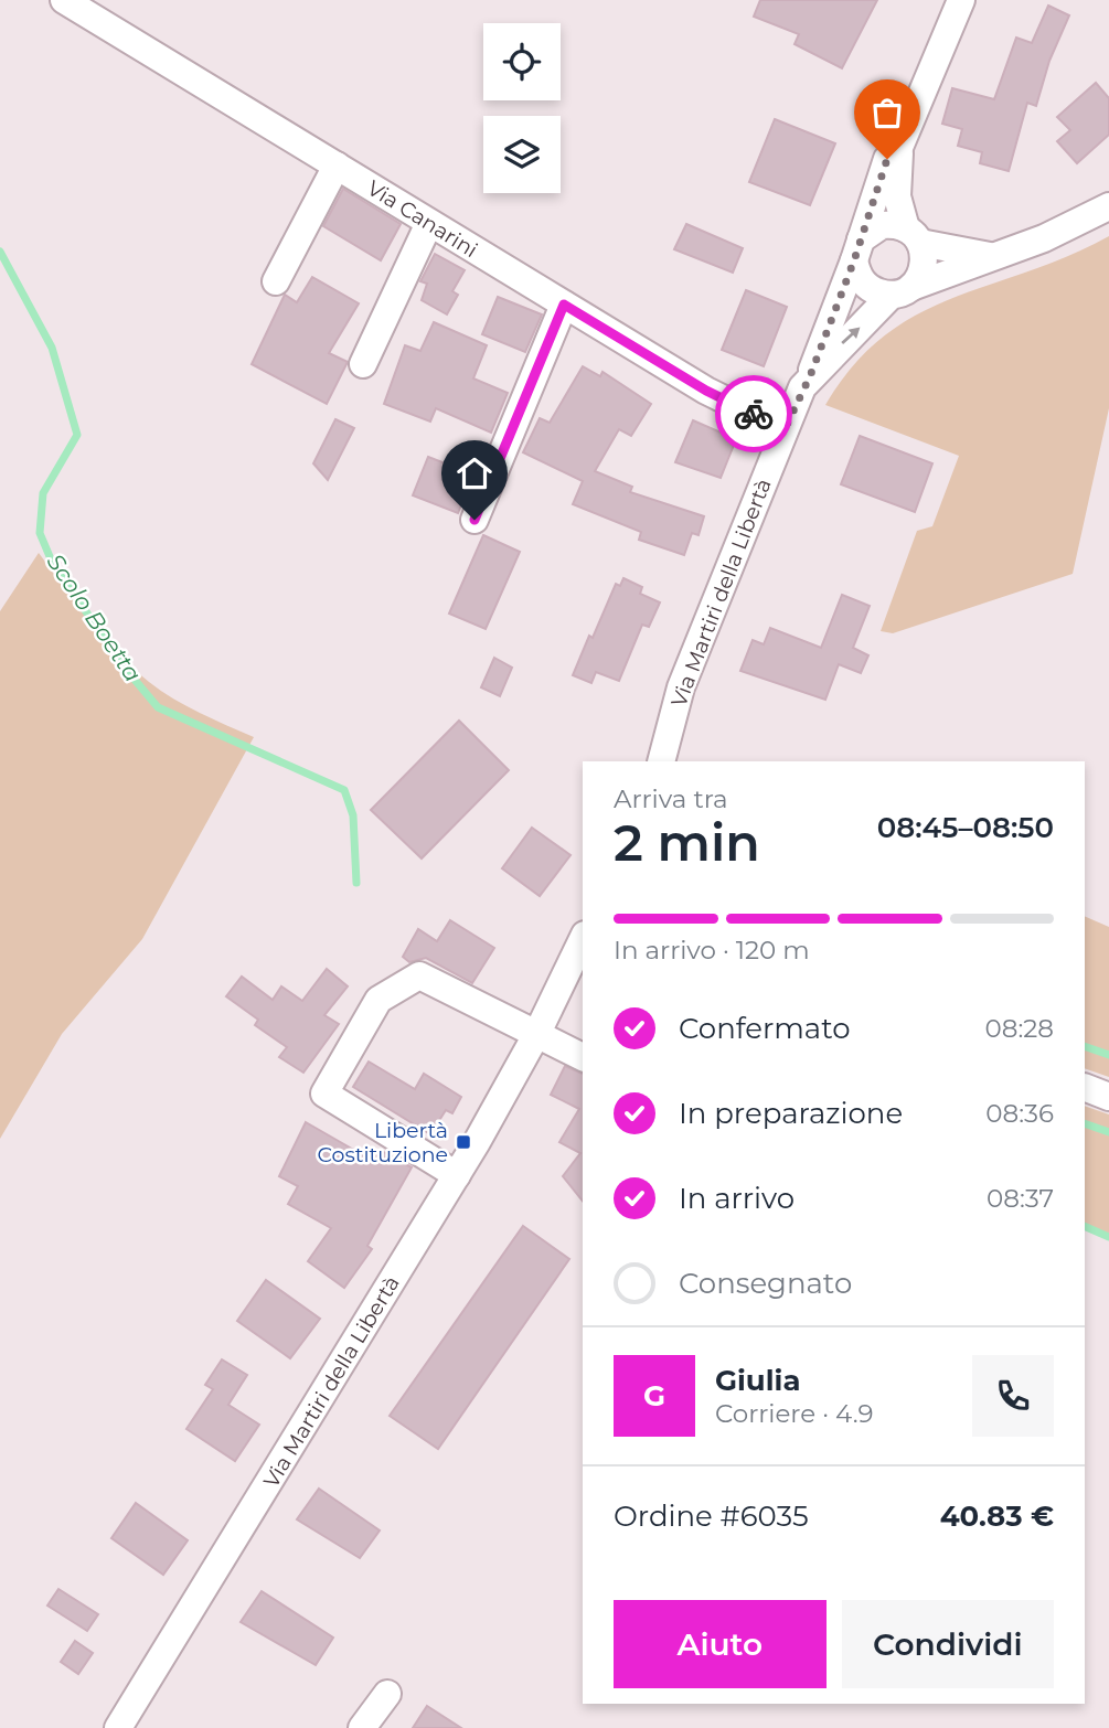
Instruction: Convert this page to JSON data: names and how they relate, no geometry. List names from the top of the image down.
{
  "streets": {
    "street": ["Via Canarini", "Via Martiri della Libertà"]
  },
  "crossings": [
    ["Via Canarini", "Via Martiri della Libertà"]
  ],
  "water": ["Scolo Boetta"],
  "places": {
    "transit": ["Libertà Costituzione"]
  },
  "page": {
    "heading": ["2 min", "Arriva tra", "08:45–08:50"],
    "panel": [
      "Giulia",
      "Corriere · 4.9",
      "Ordine #6035",
      "40.83 €"
    ],
    "bar": "In arrivo · 120 m",
    "list": [
      ["Confermato", "08:28"],
      ["In preparazione", "08:36"],
      ["In arrivo", "08:37"],
      "Consegnato"
    ],
    "round": "G",
    "buttons": ["Aiuto", "Condividi"]
  }
}
